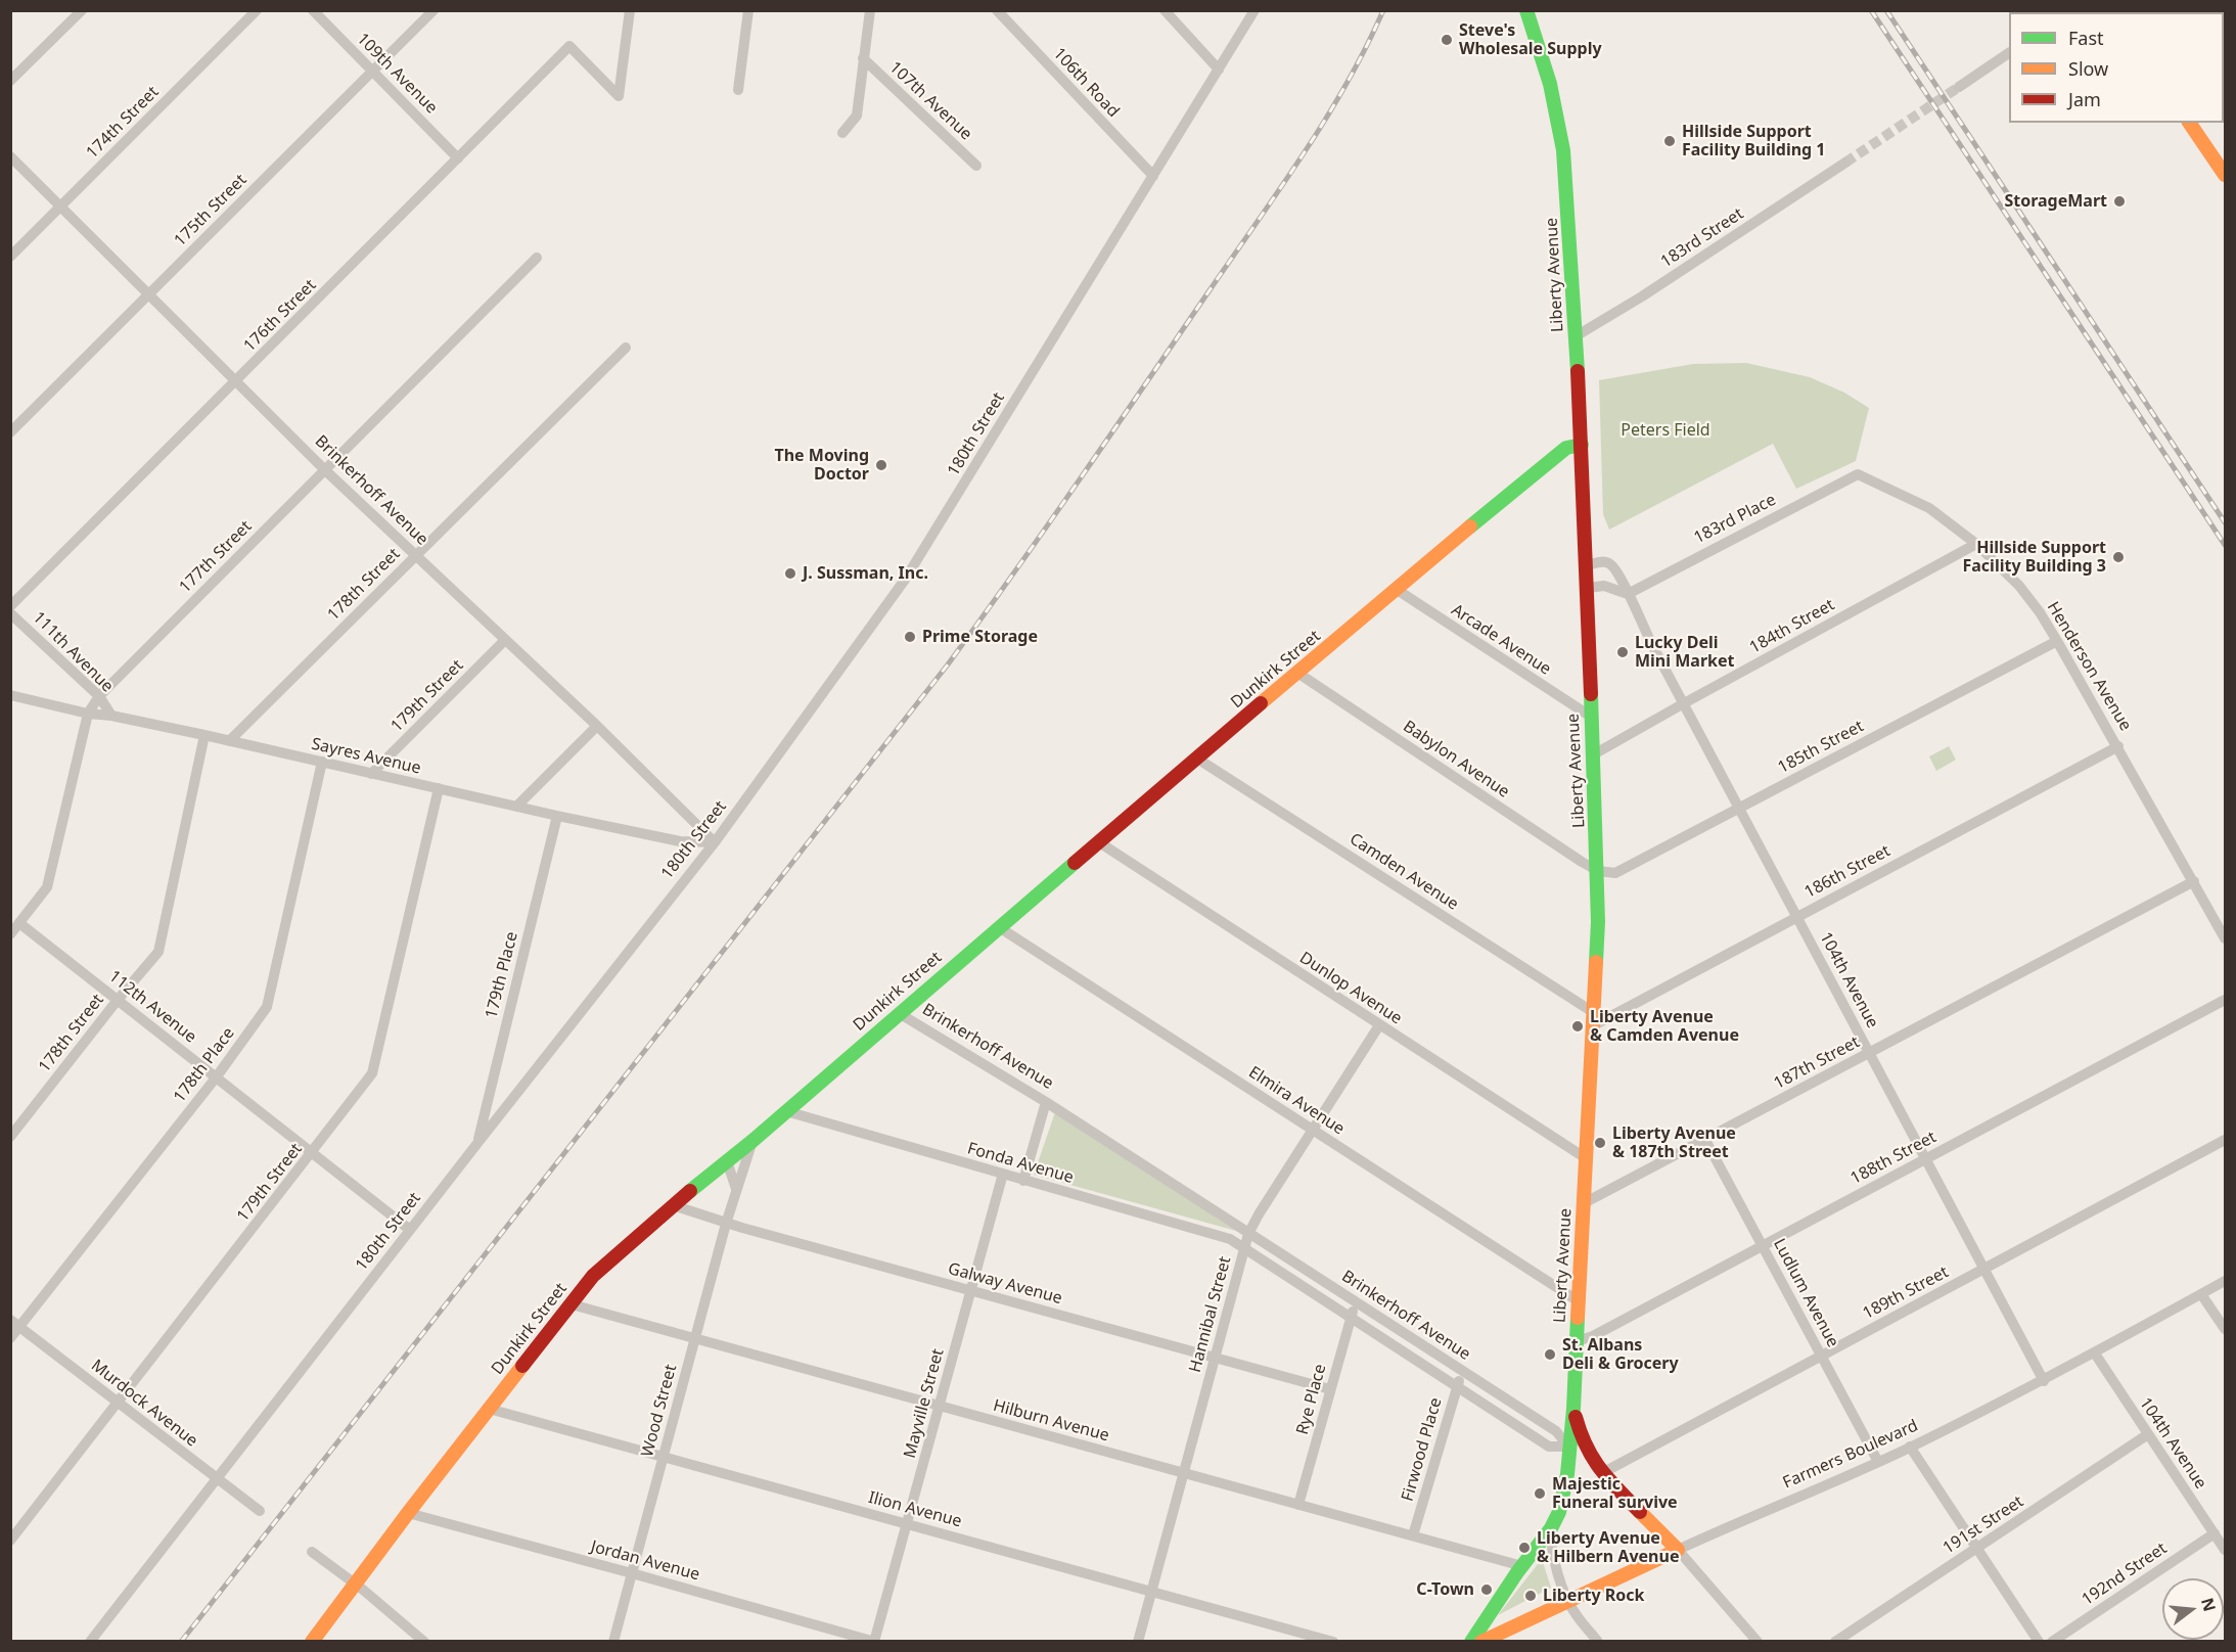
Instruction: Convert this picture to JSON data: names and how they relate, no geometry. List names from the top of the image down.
{
  "streets": {
    "main road": ["Liberty Avenue", "Dunkirk Street", "Farmers Boulevard"],
    "street": [
      "109th Avenue",
      "106th Road",
      "107th Avenue",
      "174th Street",
      "175th Street",
      "183rd Street",
      "176th Street",
      "180th Street",
      "Brinkerhoff Avenue",
      "183rd Place",
      "177th Street",
      "178th Street",
      "184th Street",
      "Arcade Avenue",
      "111th Avenue",
      "Henderson Avenue",
      "179th Street",
      "185th Street",
      "Sayres Avenue",
      "Babylon Avenue",
      "Camden Avenue",
      "186th Street",
      "179th Place",
      "104th Avenue",
      "Dunlop Avenue",
      "112th Avenue",
      "187th Street",
      "178th Place",
      "Elmira Avenue",
      "188th Street",
      "Fonda Avenue",
      "Galway Avenue",
      "Ludlum Avenue",
      "189th Street",
      "Hannibal Street",
      "Rye Place",
      "Murdock Avenue",
      "Mayville Street",
      "Wood Street",
      "Hilburn Avenue",
      "Firwood Place",
      "Ilion Avenue",
      "191st Street",
      "Jordan Avenue",
      "192nd Street"
    ]
  },
  "crossings": [
    ["109th Avenue", "175th Street"],
    ["109th Avenue", "176th Street"],
    ["106th Road", "180th Street"],
    ["174th Street", "Brinkerhoff Avenue"],
    ["175th Street", "Brinkerhoff Avenue"],
    ["183rd Street", "Liberty Avenue"],
    ["Liberty Avenue", "Brinkerhoff Avenue"],
    ["Liberty Avenue", "184th Street"],
    ["Liberty Avenue", "Arcade Avenue"],
    ["Liberty Avenue", "Dunkirk Street"],
    ["Liberty Avenue", "185th Street"],
    ["Liberty Avenue", "Babylon Avenue"],
    ["Liberty Avenue", "Camden Avenue"],
    ["Liberty Avenue", "186th Street"],
    ["Liberty Avenue", "104th Avenue"],
    ["Liberty Avenue", "Dunlop Avenue"],
    ["Liberty Avenue", "187th Street"],
    ["Liberty Avenue", "Elmira Avenue"],
    ["Liberty Avenue", "188th Street"],
    ["Liberty Avenue", "Hilburn Avenue"],
    ["Liberty Avenue", "Farmers Boulevard"],
    ["176th Street", "Brinkerhoff Avenue"],
    ["180th Street", "Brinkerhoff Avenue"],
    ["180th Street", "Sayres Avenue"],
    ["180th Street", "179th Place"],
    ["180th Street", "112th Avenue"],
    ["180th Street", "Murdock Avenue"],
    ["Brinkerhoff Avenue", "177th Street"],
    ["Brinkerhoff Avenue", "178th Street"],
    ["Brinkerhoff Avenue", "Dunkirk Street"],
    ["Brinkerhoff Avenue", "179th Street"],
    ["Brinkerhoff Avenue", "Sayres Avenue"],
    ["Brinkerhoff Avenue", "Fonda Avenue"],
    ["Brinkerhoff Avenue", "Hannibal Street"],
    ["Brinkerhoff Avenue", "Rye Place"],
    ["Brinkerhoff Avenue", "Firwood Place"],
    ["183rd Place", "Henderson Avenue"],
    ["183rd Place", "104th Avenue"],
    ["177th Street", "111th Avenue"],
    ["177th Street", "Sayres Avenue"],
    ["177th Street", "112th Avenue"],
    ["178th Street", "Sayres Avenue"],
    ["178th Street", "112th Avenue"],
    ["184th Street", "Henderson Avenue"],
    ["184th Street", "104th Avenue"],
    ["Arcade Avenue", "Dunkirk Street"],
    ["111th Avenue", "Sayres Avenue"],
    ["Henderson Avenue", "185th Street"],
    ["Henderson Avenue", "186th Street"],
    ["Henderson Avenue", "187th Street"],
    ["Dunkirk Street", "Babylon Avenue"],
    ["Dunkirk Street", "Camden Avenue"],
    ["Dunkirk Street", "Dunlop Avenue"],
    ["Dunkirk Street", "Elmira Avenue"],
    ["Dunkirk Street", "Fonda Avenue"],
    ["Dunkirk Street", "Galway Avenue"],
    ["Dunkirk Street", "Wood Street"],
    ["Dunkirk Street", "Hilburn Avenue"],
    ["Dunkirk Street", "Ilion Avenue"],
    ["Dunkirk Street", "Jordan Avenue"],
    ["179th Street", "Sayres Avenue"],
    ["179th Street", "112th Avenue"],
    ["179th Street", "Murdock Avenue"],
    ["185th Street", "Babylon Avenue"],
    ["185th Street", "104th Avenue"],
    ["Sayres Avenue", "179th Place"],
    ["Sayres Avenue", "178th Place"],
    ["Camden Avenue", "186th Street"],
    ["186th Street", "104th Avenue"],
    ["104th Avenue", "187th Street"],
    ["104th Avenue", "188th Street"],
    ["104th Avenue", "189th Street"],
    ["104th Avenue", "Farmers Boulevard"],
    ["104th Avenue", "191st Street"],
    ["104th Avenue", "192nd Street"],
    ["Dunlop Avenue", "Hannibal Street"],
    ["112th Avenue", "178th Place"],
    ["187th Street", "Ludlum Avenue"],
    ["178th Place", "Murdock Avenue"],
    ["Elmira Avenue", "Hannibal Street"],
    ["188th Street", "Ludlum Avenue"],
    ["Fonda Avenue", "Hannibal Street"],
    ["Fonda Avenue", "Mayville Street"],
    ["Galway Avenue", "Hannibal Street"],
    ["Galway Avenue", "Rye Place"],
    ["Galway Avenue", "Mayville Street"],
    ["Galway Avenue", "Wood Street"],
    ["Ludlum Avenue", "189th Street"],
    ["Ludlum Avenue", "Farmers Boulevard"],
    ["Hannibal Street", "Hilburn Avenue"],
    ["Hannibal Street", "Ilion Avenue"],
    ["Rye Place", "Hilburn Avenue"],
    ["Mayville Street", "Hilburn Avenue"],
    ["Mayville Street", "Ilion Avenue"],
    ["Mayville Street", "Jordan Avenue"],
    ["Wood Street", "Hilburn Avenue"],
    ["Wood Street", "Ilion Avenue"],
    ["Wood Street", "Jordan Avenue"],
    ["Hilburn Avenue", "Firwood Place"]
  ],
  "parks": ["Peters Field"],
  "places": [
    "Steve's Wholesale Supply",
    "Hillside Support Facility Building 1",
    "StorageMart",
    "The Moving Doctor",
    "Hillside Support Facility Building 3",
    "J. Sussman, Inc.",
    "Prime Storage",
    "Lucky Deli Mini Market",
    "Liberty Avenue & Camden Avenue",
    "Liberty Avenue & 187th Street",
    "St. Albans Deli & Grocery",
    "Majestic Funeral survive",
    "Liberty Avenue & Hilbern Avenue",
    "C-Town",
    "Liberty Rock"
  ],
  "legend": ["Fast", "Slow", "Jam"],
  "north": "right"
}
